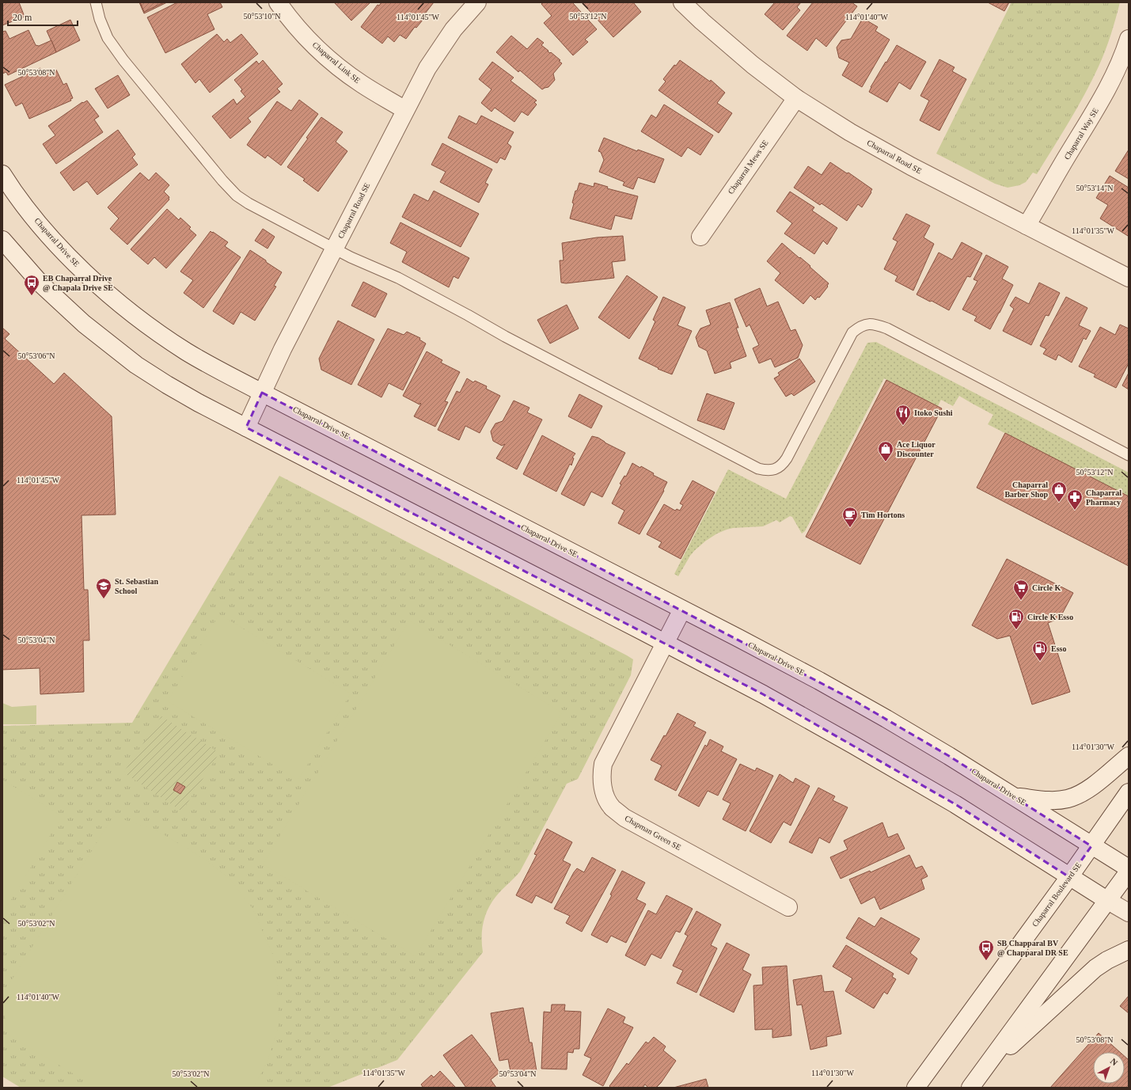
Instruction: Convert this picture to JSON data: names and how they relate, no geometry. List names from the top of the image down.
{
  "streets": {
    "street": [
      "Chaparral Link SE",
      "Chaparral Way SE",
      "Chaparral Road SE",
      "Chaparral Mews SE",
      "Chaparral Drive SE",
      "Chapman Green SE",
      "Chaparral Boulevard SE"
    ]
  },
  "crossings": [
    ["Chaparral Link SE", "Chaparral Road SE"],
    ["Chaparral Way SE", "Chaparral Road SE"],
    ["Chaparral Road SE", "Chaparral Mews SE"],
    ["Chaparral Road SE", "Chaparral Drive SE"],
    ["Chaparral Drive SE", "Chapman Green SE"],
    ["Chaparral Drive SE", "Chaparral Boulevard SE"]
  ],
  "places": {
    "bus stop": ["EB Chaparral Drive @ Chapala Drive SE", "SB Chapparal BV @ Chapparal DR SE"],
    "restaurant": ["Itoko Sushi"],
    "shop": ["Ace Liquor Discounter", "Chaparral Barber Shop"],
    "pharmacy": ["Chaparral Pharmacy"],
    "cafe": ["Tim Hortons"],
    "school or university": ["St. Sebastian School"],
    "supermarket": ["Circle K"],
    "fuel station": ["Circle K Esso", "Esso"]
  },
  "scale_bar": "20 m",
  "north": "top right",
  "coordinates": [
    "50°53'10\"N",
    "50°53'12\"N",
    "114°01'45\"W",
    "114°01'40\"W",
    "50°53'08\"N",
    "50°53'14\"N",
    "114°01'35\"W",
    "50°53'06\"N",
    "50°53'04\"N",
    "114°01'30\"W",
    "50°53'02\"N"
  ]
}
